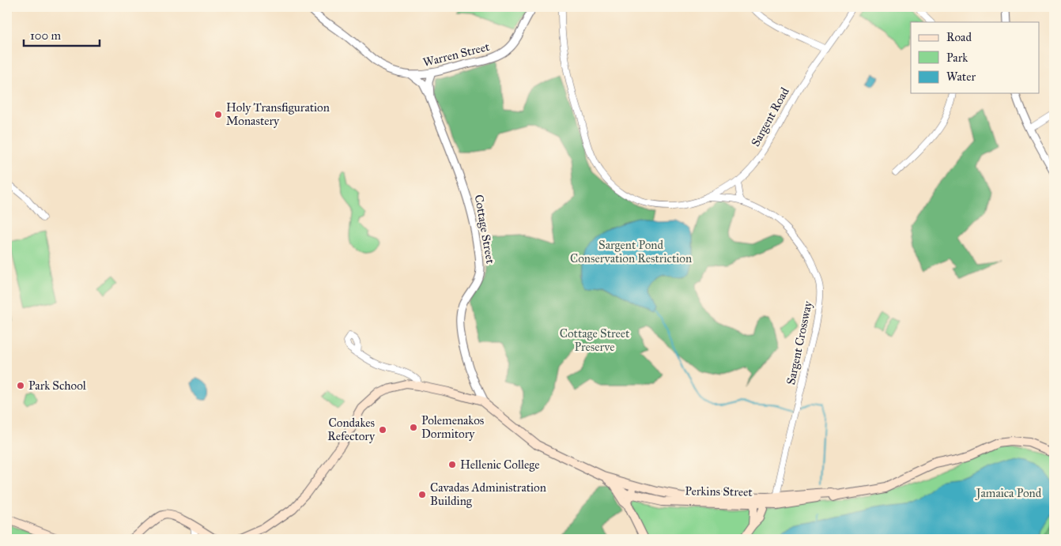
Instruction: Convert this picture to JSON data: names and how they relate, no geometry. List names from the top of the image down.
{
  "streets": {
    "main road": ["Cottage Street", "Perkins Street"],
    "street": ["Warren Street", "Sargent Road", "Sargent Crossway"]
  },
  "crossings": [
    ["Warren Street", "Cottage Street"],
    ["Sargent Road", "Sargent Crossway"],
    ["Cottage Street", "Perkins Street"],
    ["Sargent Crossway", "Perkins Street"]
  ],
  "parks": ["Sargent Pond Conservation Restriction", "Cottage Street Preserve", "Jamaica Pond"],
  "places": [
    "Holy Transfiguration Monastery",
    "Park School",
    "Polemenakos Dormitory",
    "Condakes Refectory",
    "Hellenic College",
    "Cavadas Administration Building"
  ],
  "legend": ["Road", "Park", "Water"],
  "scale_bar": "100 m"
}
